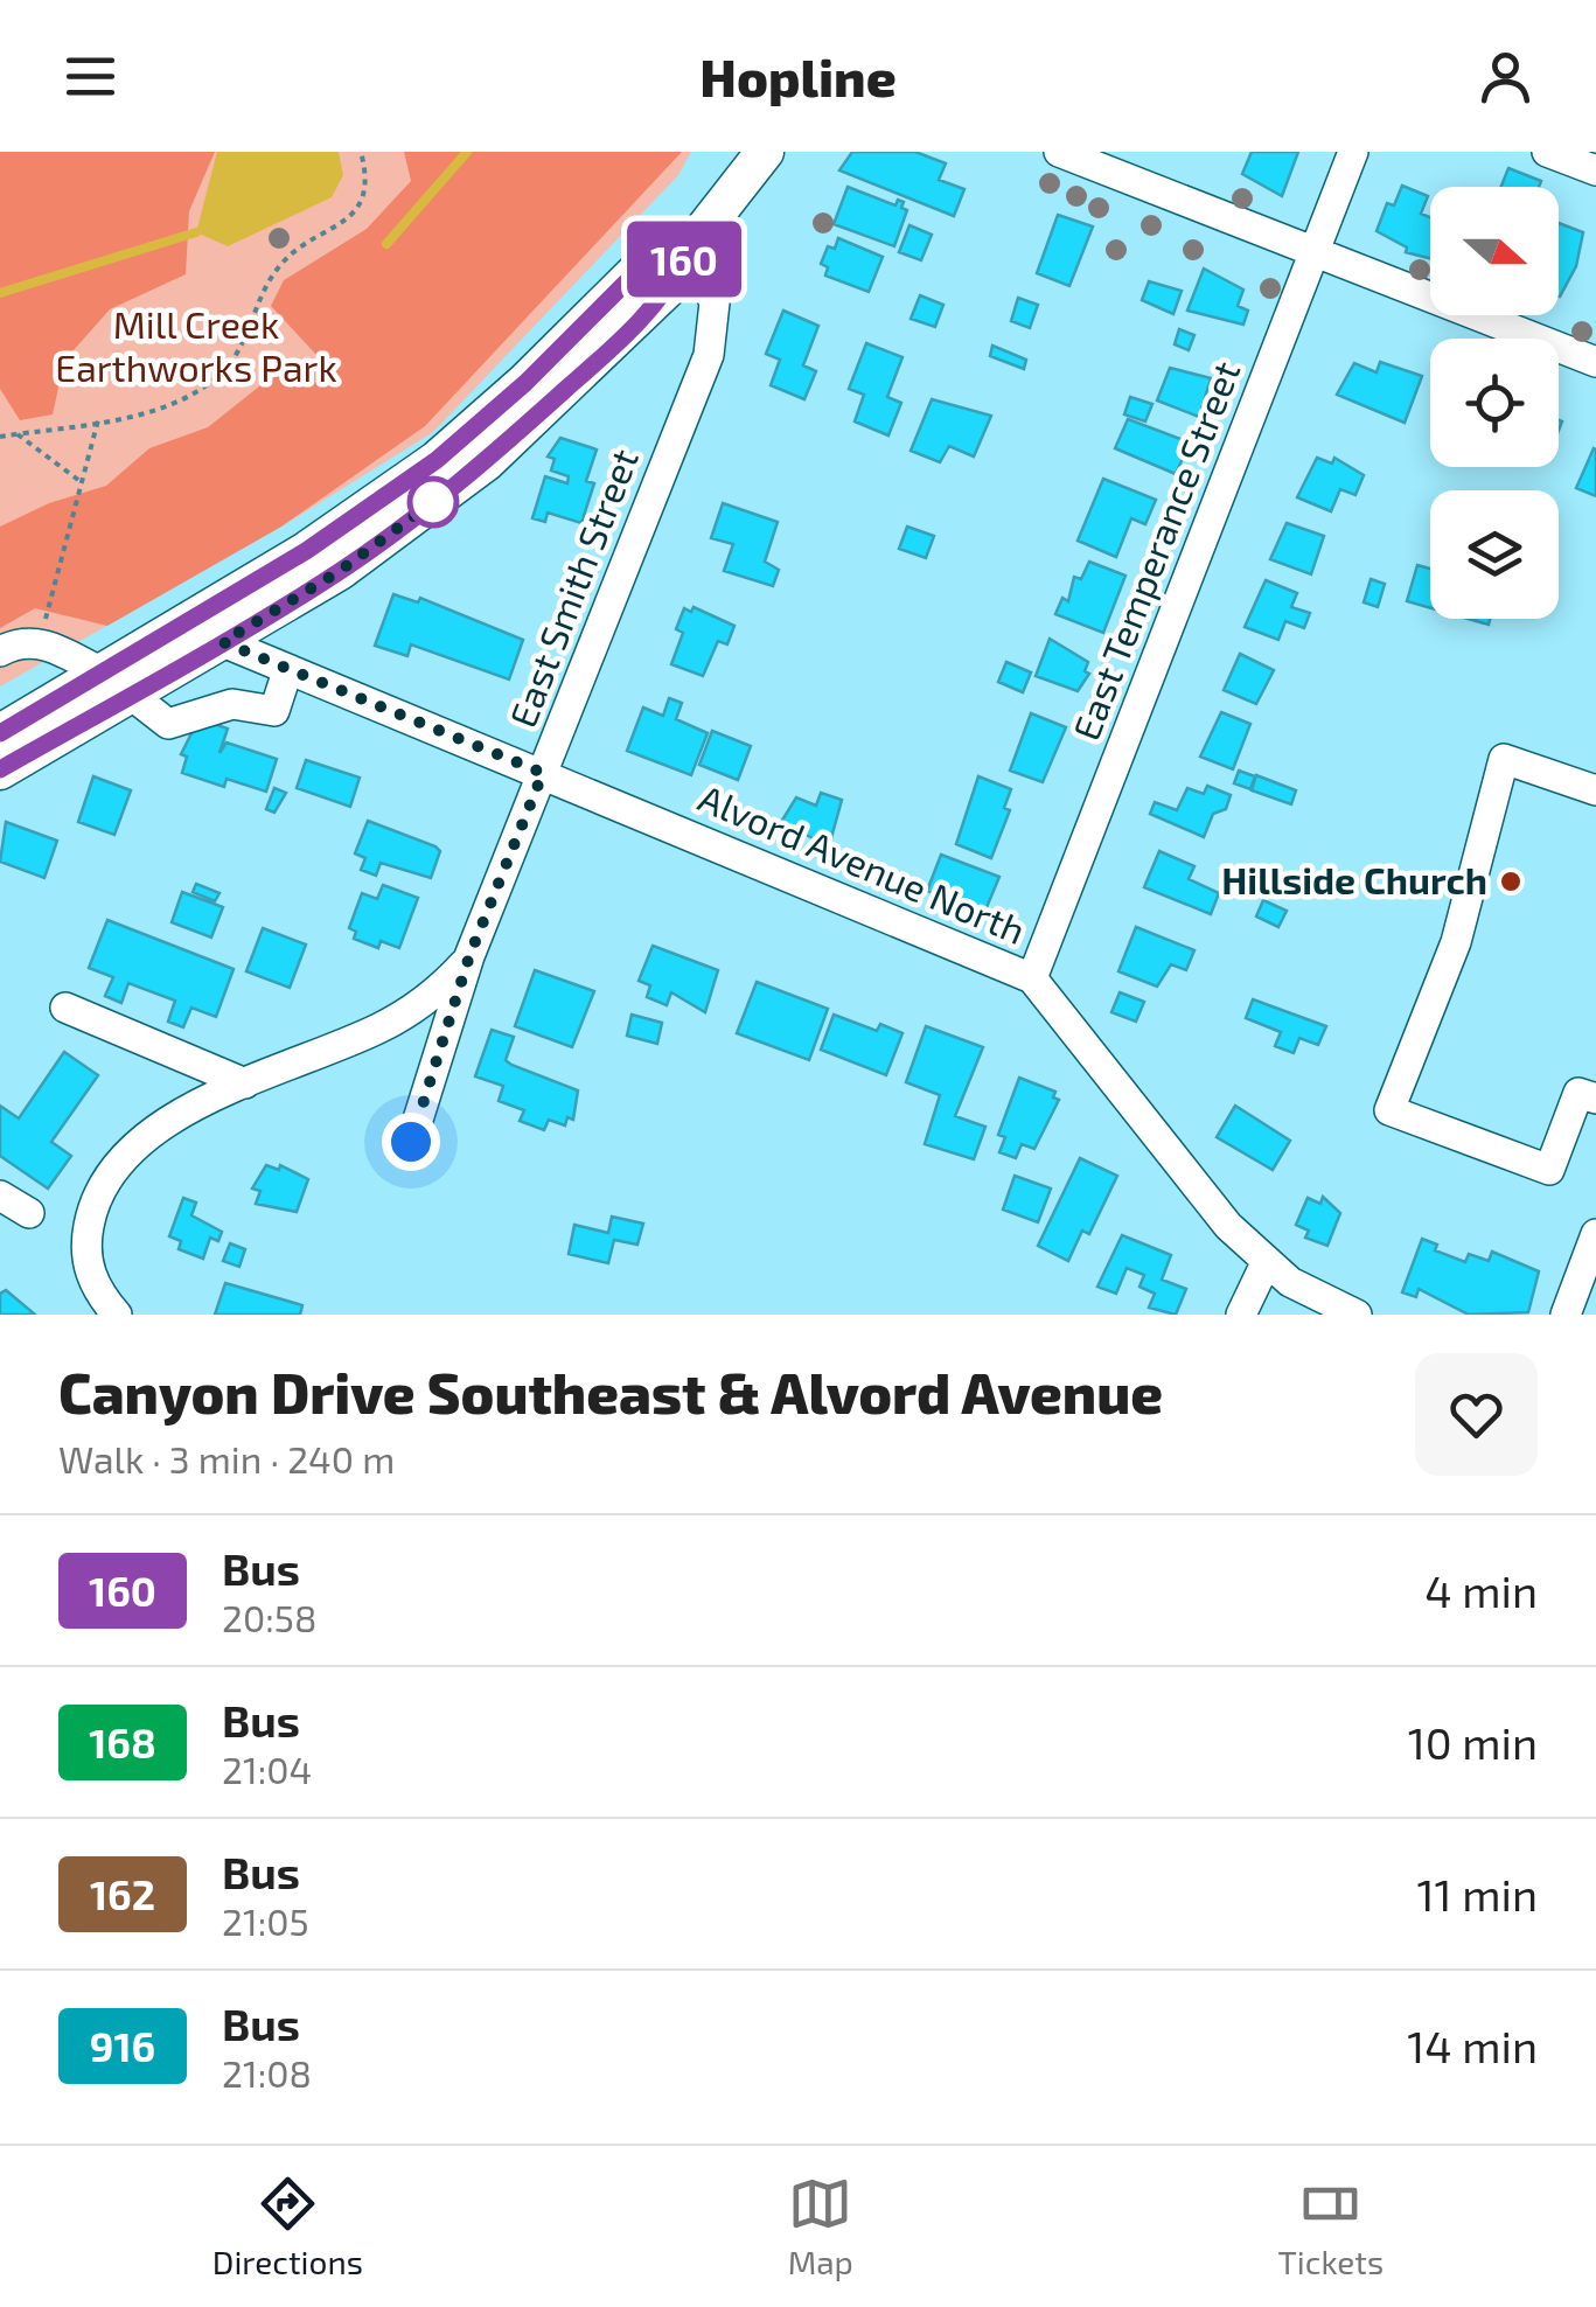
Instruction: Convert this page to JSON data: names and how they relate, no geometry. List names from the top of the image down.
{
  "streets": {
    "street": ["East Temperance Street", "East Smith Street", "Alvord Avenue North"]
  },
  "crossings": [
    ["East Temperance Street", "Alvord Avenue North"],
    ["East Smith Street", "Alvord Avenue North"]
  ],
  "parks": ["Mill Creek Earthworks Park"],
  "places": ["Hillside Church"],
  "lines": ["bus line 160"],
  "north": "right",
  "page": {
    "header": "Hopline",
    "on_map": "160",
    "heading": ["Canyon Drive Southeast & Alvord Avenue", "Walk · 3 min · 240 m"],
    "list": [
      {
        "mark": "160",
        "name": "Bus",
        "note": "20:58",
        "value": "4 min"
      },
      {
        "mark": "168",
        "name": "Bus",
        "note": "21:04",
        "value": "10 min"
      },
      {
        "mark": "162",
        "name": "Bus",
        "note": "21:05",
        "value": "11 min"
      },
      {
        "mark": "916",
        "name": "Bus",
        "note": "21:08",
        "value": "14 min"
      }
    ],
    "tabs": ["Directions", "Map", "Tickets"]
  }
}
